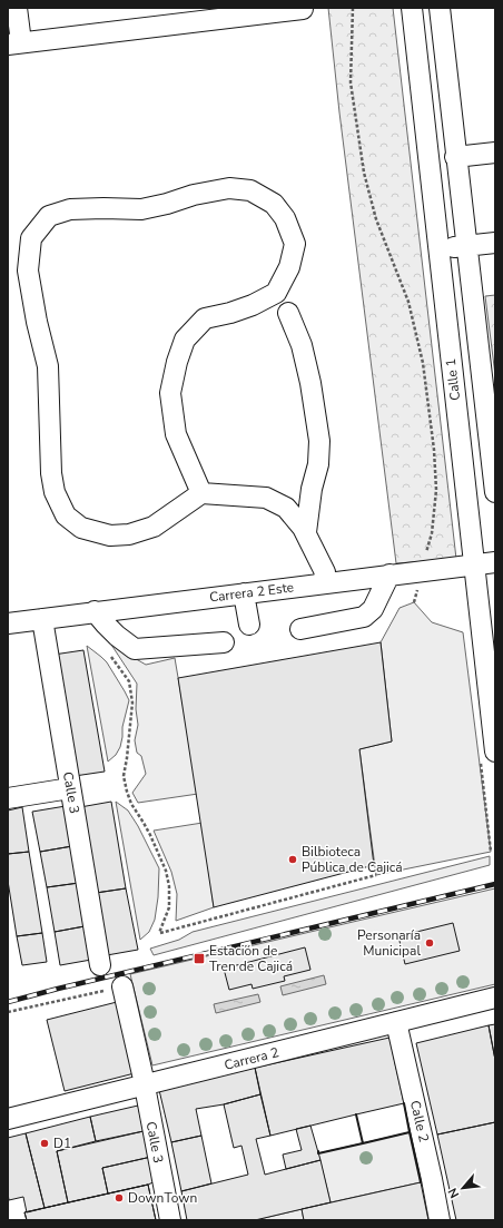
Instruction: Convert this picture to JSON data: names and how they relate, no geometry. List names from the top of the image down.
{
  "streets": {
    "street": [
      "Calle 1",
      "Carrera 2 Este",
      "Calle 3",
      "Carrera 2",
      "Calle 2"
    ]
  },
  "crossings": [
    ["Calle 1", "Carrera 2 Este"],
    ["Carrera 2 Este", "Calle 3"],
    ["Calle 3", "Carrera 2"],
    ["Carrera 2", "Calle 2"]
  ],
  "places": {
    "other": [
      "Bilbioteca Pública de Cajicá",
      "Personaría Municipal",
      "D1",
      "DownTown"
    ],
    "transit": ["Estación de Tren de Cajicá"]
  },
  "north": "bottom left"
}
